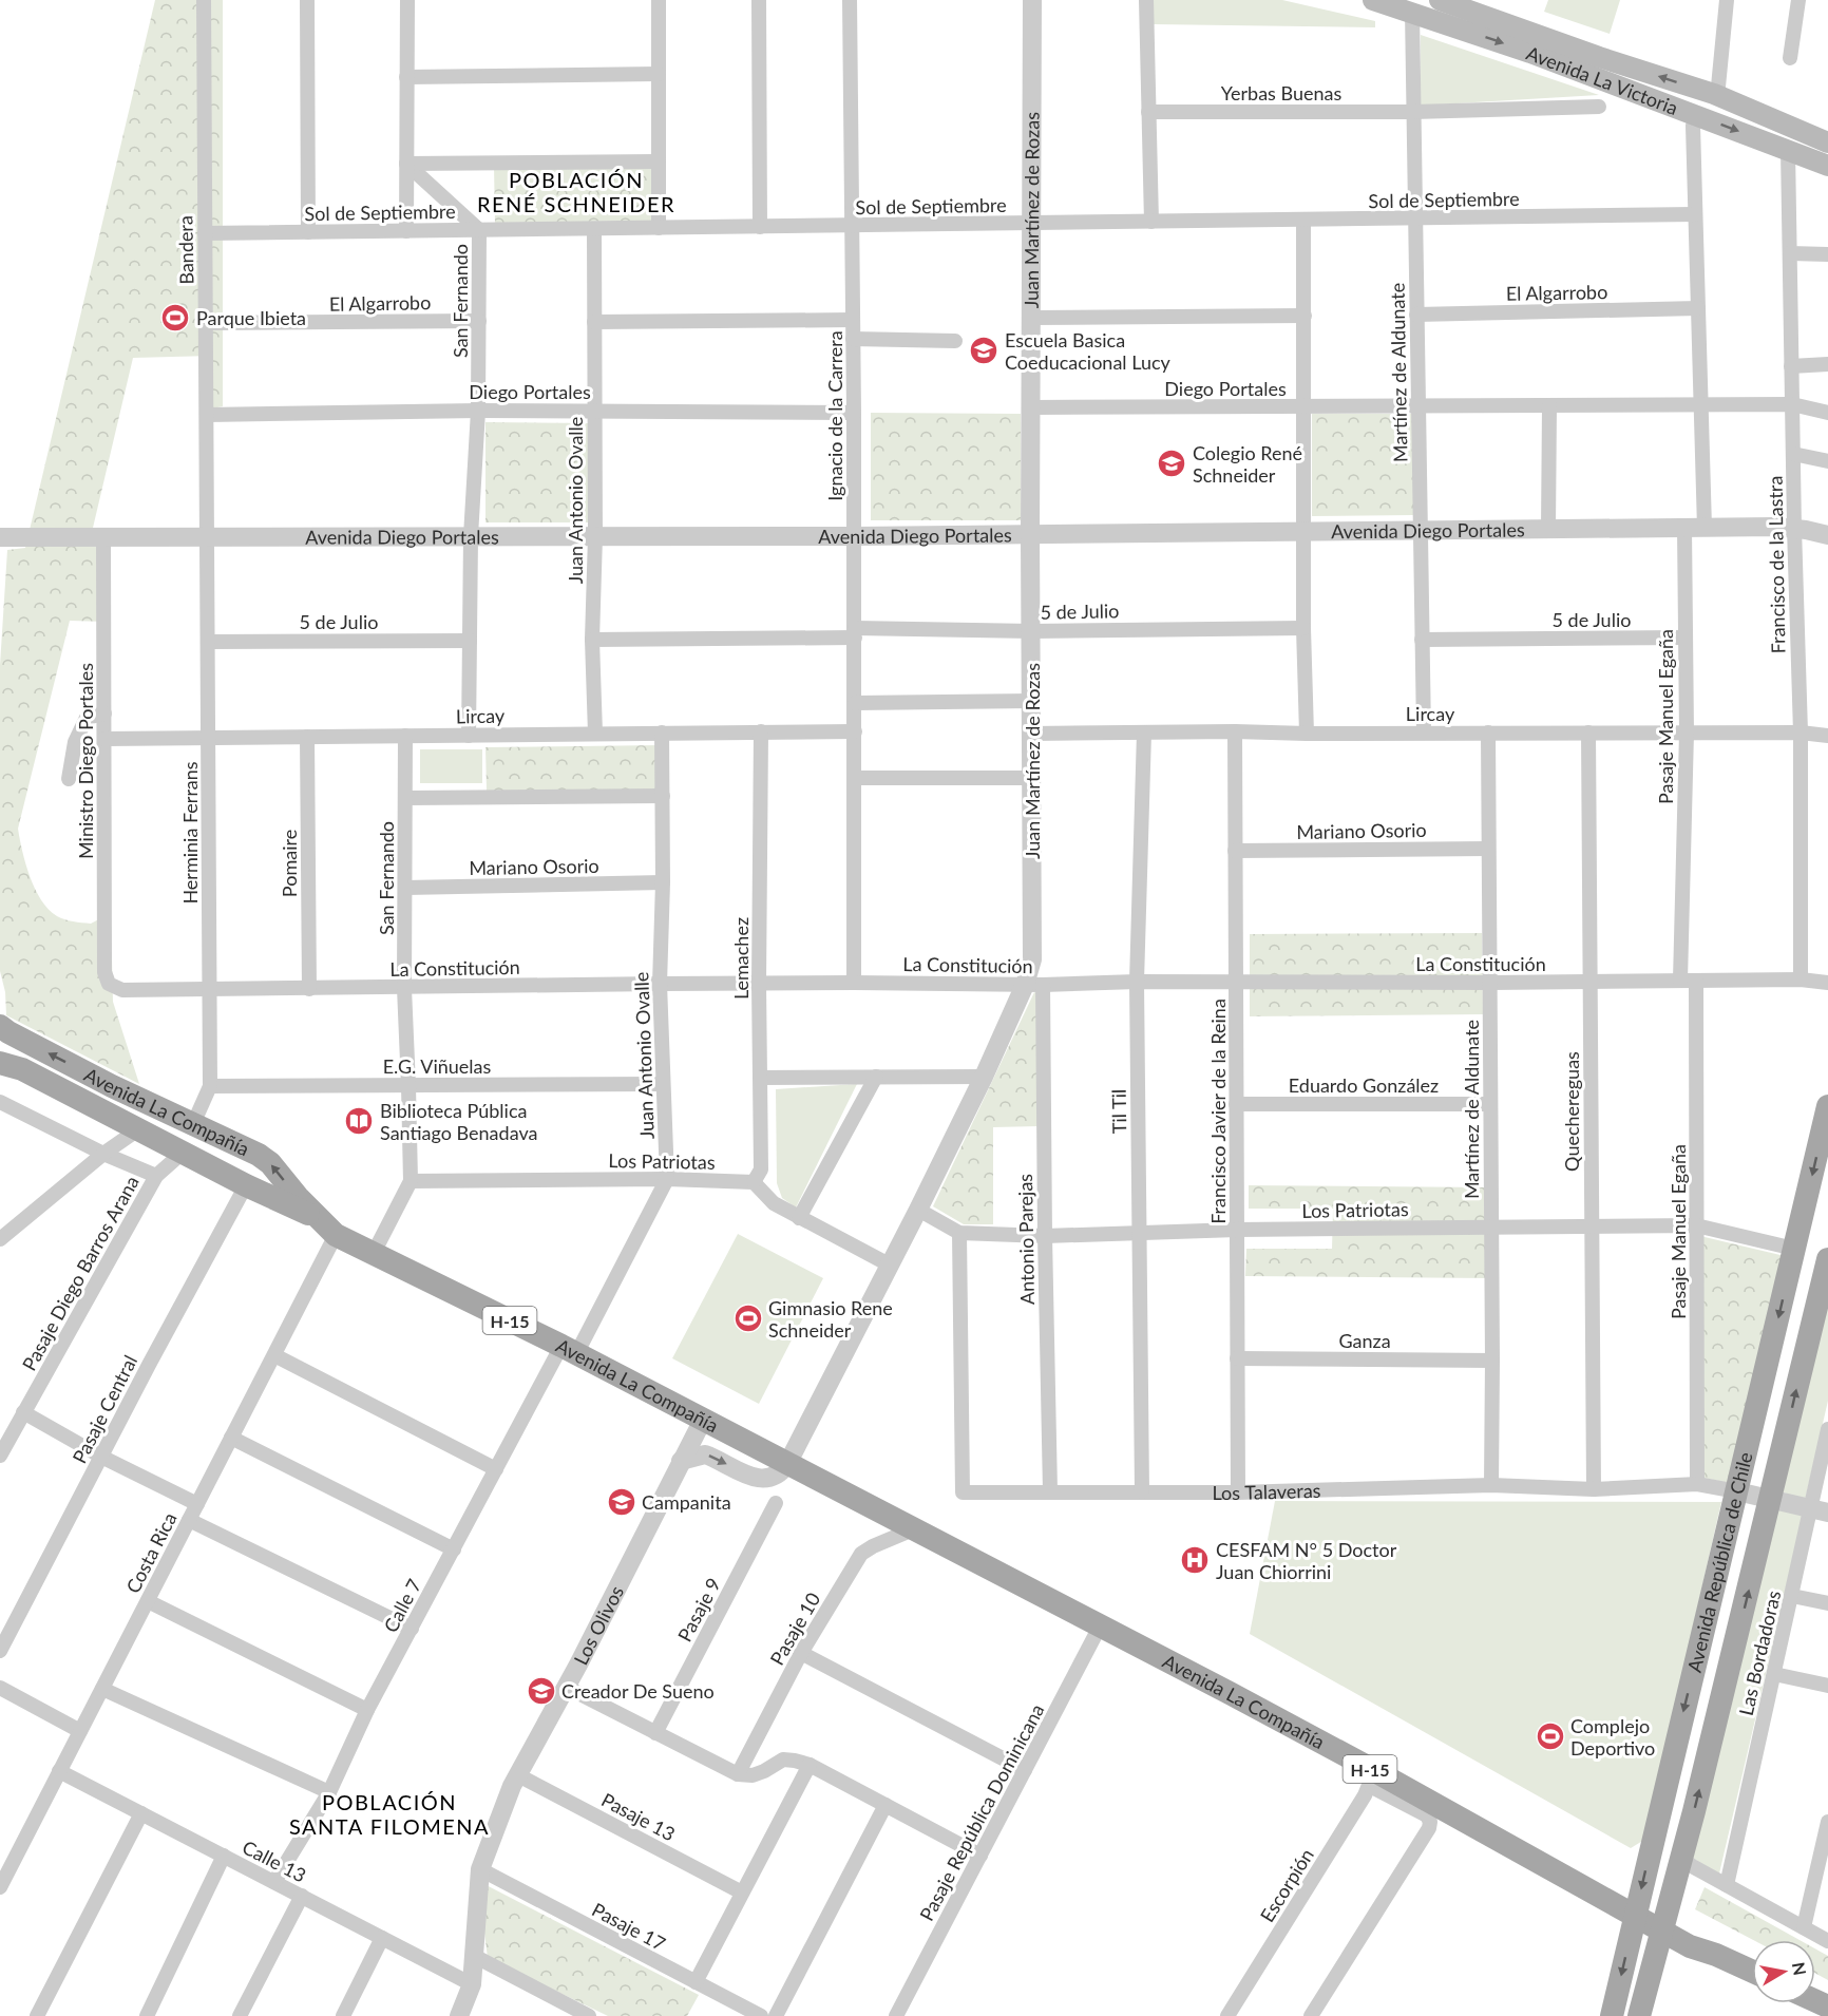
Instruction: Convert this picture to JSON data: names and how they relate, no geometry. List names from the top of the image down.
{
  "streets": {
    "main road": [
      "Avenida La Victoria",
      "Avenida La Compañía",
      "H-15",
      "Avenida República de Chile"
    ],
    "street": [
      "Yerbas Buenas",
      "Sol de Septiembre",
      "Juan Martínez de Rozas",
      "Bandera",
      "El Algarrobo",
      "San Fernando",
      "Martínez de Aldunate",
      "Diego Portales",
      "Ignacio de la Carrera",
      "Juan Antonio Ovalle",
      "Avenida Diego Portales",
      "Francisco de la Lastra",
      "5 de Julio",
      "Lircay",
      "Pasaje Manuel Egaña",
      "Ministro Diego Portales",
      "Mariano Osorio",
      "Herminia Ferrans",
      "Pomaire",
      "Lemachez",
      "La Constitución",
      "E.G. Viñuelas",
      "Eduardo González",
      "Til Til",
      "Francisco Javier de la Reina",
      "Quechereguas",
      "Los Patriotas",
      "Antonio Parejas",
      "Pasaje Diego Barros Arana",
      "Ganza",
      "Pasaje Central",
      "Los Talaveras",
      "Costa Rica",
      "Calle 7",
      "Pasaje 9",
      "Los Olivos",
      "Pasaje 10",
      "Las Bordadoras",
      "Pasaje República Dominicana",
      "Pasaje 13",
      "Calle 13",
      "Escorpión",
      "Pasaje 17"
    ]
  },
  "crossings": [
    ["Avenida La Victoria", "Martínez de Aldunate"],
    ["Avenida La Victoria", "Francisco de la Lastra"],
    ["Yerbas Buenas", "Martínez de Aldunate"],
    ["Sol de Septiembre", "Juan Martínez de Rozas"],
    ["Sol de Septiembre", "Bandera"],
    ["Sol de Septiembre", "San Fernando"],
    ["Sol de Septiembre", "Martínez de Aldunate"],
    ["Sol de Septiembre", "Ignacio de la Carrera"],
    ["Sol de Septiembre", "Juan Antonio Ovalle"],
    ["Juan Martínez de Rozas", "Diego Portales"],
    ["Juan Martínez de Rozas", "Avenida Diego Portales"],
    ["Juan Martínez de Rozas", "5 de Julio"],
    ["Juan Martínez de Rozas", "Lircay"],
    ["Juan Martínez de Rozas", "La Constitución"],
    ["Juan Martínez de Rozas", "Avenida La Compañía"],
    ["Juan Martínez de Rozas", "Los Patriotas"],
    ["Juan Martínez de Rozas", "Antonio Parejas"],
    ["Bandera", "El Algarrobo"],
    ["Bandera", "Diego Portales"],
    ["Bandera", "Avenida Diego Portales"],
    ["Bandera", "Herminia Ferrans"],
    ["El Algarrobo", "San Fernando"],
    ["El Algarrobo", "Martínez de Aldunate"],
    ["San Fernando", "Diego Portales"],
    ["San Fernando", "Juan Antonio Ovalle"],
    ["San Fernando", "Avenida Diego Portales"],
    ["San Fernando", "5 de Julio"],
    ["San Fernando", "Lircay"],
    ["San Fernando", "Mariano Osorio"],
    ["San Fernando", "La Constitución"],
    ["San Fernando", "E.G. Viñuelas"],
    ["San Fernando", "Avenida La Compañía"],
    ["San Fernando", "Los Patriotas"],
    ["Martínez de Aldunate", "Diego Portales"],
    ["Martínez de Aldunate", "Avenida Diego Portales"],
    ["Martínez de Aldunate", "5 de Julio"],
    ["Martínez de Aldunate", "Lircay"],
    ["Martínez de Aldunate", "Mariano Osorio"],
    ["Martínez de Aldunate", "La Constitución"],
    ["Martínez de Aldunate", "Eduardo González"],
    ["Martínez de Aldunate", "Los Patriotas"],
    ["Martínez de Aldunate", "Ganza"],
    ["Martínez de Aldunate", "Los Talaveras"],
    ["Diego Portales", "Ignacio de la Carrera"],
    ["Diego Portales", "Juan Antonio Ovalle"],
    ["Ignacio de la Carrera", "Avenida Diego Portales"],
    ["Ignacio de la Carrera", "5 de Julio"],
    ["Ignacio de la Carrera", "Lircay"],
    ["Ignacio de la Carrera", "La Constitución"],
    ["Juan Antonio Ovalle", "Avenida Diego Portales"],
    ["Juan Antonio Ovalle", "5 de Julio"],
    ["Juan Antonio Ovalle", "Lircay"],
    ["Juan Antonio Ovalle", "Mariano Osorio"],
    ["Juan Antonio Ovalle", "La Constitución"],
    ["Juan Antonio Ovalle", "E.G. Viñuelas"],
    ["Juan Antonio Ovalle", "Avenida La Compañía"],
    ["Juan Antonio Ovalle", "Los Patriotas"],
    ["Juan Antonio Ovalle", "Calle 7"],
    ["Avenida Diego Portales", "Francisco de la Lastra"],
    ["Avenida Diego Portales", "Pasaje Manuel Egaña"],
    ["Avenida Diego Portales", "Ministro Diego Portales"],
    ["Avenida Diego Portales", "Herminia Ferrans"],
    ["Francisco de la Lastra", "Lircay"],
    ["Francisco de la Lastra", "La Constitución"],
    ["5 de Julio", "Pasaje Manuel Egaña"],
    ["5 de Julio", "Herminia Ferrans"],
    ["Lircay", "Pasaje Manuel Egaña"],
    ["Lircay", "Ministro Diego Portales"],
    ["Lircay", "Herminia Ferrans"],
    ["Lircay", "Pomaire"],
    ["Lircay", "Lemachez"],
    ["Lircay", "Til Til"],
    ["Lircay", "Francisco Javier de la Reina"],
    ["Lircay", "Quechereguas"],
    ["Pasaje Manuel Egaña", "La Constitución"],
    ["Pasaje Manuel Egaña", "Los Patriotas"],
    ["Pasaje Manuel Egaña", "Los Talaveras"],
    ["Ministro Diego Portales", "La Constitución"],
    ["Mariano Osorio", "Francisco Javier de la Reina"],
    ["Herminia Ferrans", "La Constitución"],
    ["Herminia Ferrans", "E.G. Viñuelas"],
    ["Herminia Ferrans", "Avenida La Compañía"],
    ["Pomaire", "La Constitución"],
    ["Lemachez", "La Constitución"],
    ["Lemachez", "Los Patriotas"],
    ["La Constitución", "Til Til"],
    ["La Constitución", "Francisco Javier de la Reina"],
    ["La Constitución", "Quechereguas"],
    ["La Constitución", "Antonio Parejas"],
    ["Eduardo González", "Francisco Javier de la Reina"],
    ["Avenida La Compañía", "Pasaje Diego Barros Arana"],
    ["Avenida La Compañía", "Pasaje Central"],
    ["Avenida La Compañía", "Costa Rica"],
    ["Avenida La Compañía", "Avenida República de Chile"],
    ["Avenida La Compañía", "Calle 7"],
    ["Avenida La Compañía", "Los Olivos"],
    ["Avenida La Compañía", "Pasaje 10"],
    ["Avenida La Compañía", "Pasaje República Dominicana"],
    ["Avenida La Compañía", "Escorpión"],
    ["Til Til", "Los Patriotas"],
    ["Til Til", "Los Talaveras"],
    ["Francisco Javier de la Reina", "Los Patriotas"],
    ["Francisco Javier de la Reina", "Ganza"],
    ["Francisco Javier de la Reina", "Los Talaveras"],
    ["Quechereguas", "Los Patriotas"],
    ["Quechereguas", "Los Talaveras"],
    ["Los Patriotas", "Antonio Parejas"],
    ["Los Patriotas", "Los Talaveras"],
    ["Los Patriotas", "Avenida República de Chile"],
    ["Antonio Parejas", "Los Talaveras"],
    ["Los Talaveras", "Avenida República de Chile"],
    ["Los Talaveras", "Las Bordadoras"],
    ["Costa Rica", "Calle 13"],
    ["Calle 7", "Calle 13"],
    ["Los Olivos", "Pasaje 13"],
    ["Los Olivos", "Calle 13"],
    ["Los Olivos", "Pasaje 17"]
  ],
  "districts": ["POBLACIÓN RENÉ SCHNEIDER", "POBLACIÓN SANTA FILOMENA"],
  "places": {
    "sports": ["Parque Ibieta", "Gimnasio Rene Schneider", "Complejo Deportivo"],
    "school or university": [
      "Escuela Basica Coeducacional Lucy",
      "Colegio René Schneider",
      "Campanita",
      "Creador De Sueno"
    ],
    "library": ["Biblioteca Pública Santiago Benadava"],
    "hospital": ["CESFAM N° 5 Doctor Juan Chiorrini"]
  },
  "north": "right"
}
